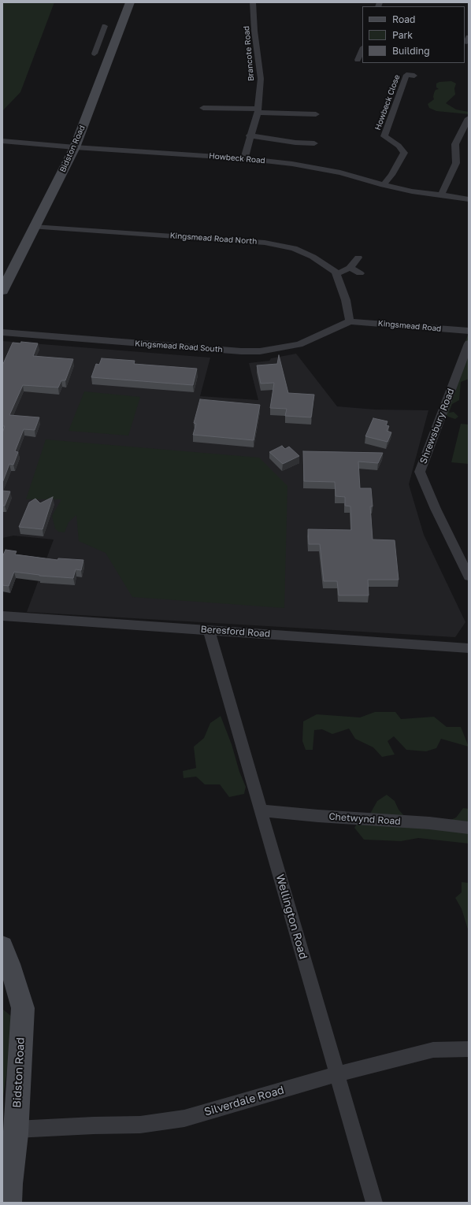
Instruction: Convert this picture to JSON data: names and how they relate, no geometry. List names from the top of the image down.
{
  "streets": {
    "main road": ["Bidston Road"],
    "street": [
      "Brancote Road",
      "Howbeck Close",
      "Howbeck Road",
      "Kingsmead Road North",
      "Kingsmead Road",
      "Kingsmead Road South",
      "Shrewsbury Road",
      "Beresford Road",
      "Chetwynd Road",
      "Wellington Road",
      "Silverdale Road"
    ]
  },
  "crossings": [
    ["Brancote Road", "Howbeck Road"],
    ["Howbeck Close", "Howbeck Road"],
    ["Bidston Road", "Howbeck Road"],
    ["Bidston Road", "Kingsmead Road North"],
    ["Bidston Road", "Silverdale Road"],
    ["Kingsmead Road", "Kingsmead Road South"],
    ["Beresford Road", "Wellington Road"],
    ["Chetwynd Road", "Wellington Road"],
    ["Wellington Road", "Silverdale Road"]
  ],
  "legend": ["Road", "Park", "Building"]
}
